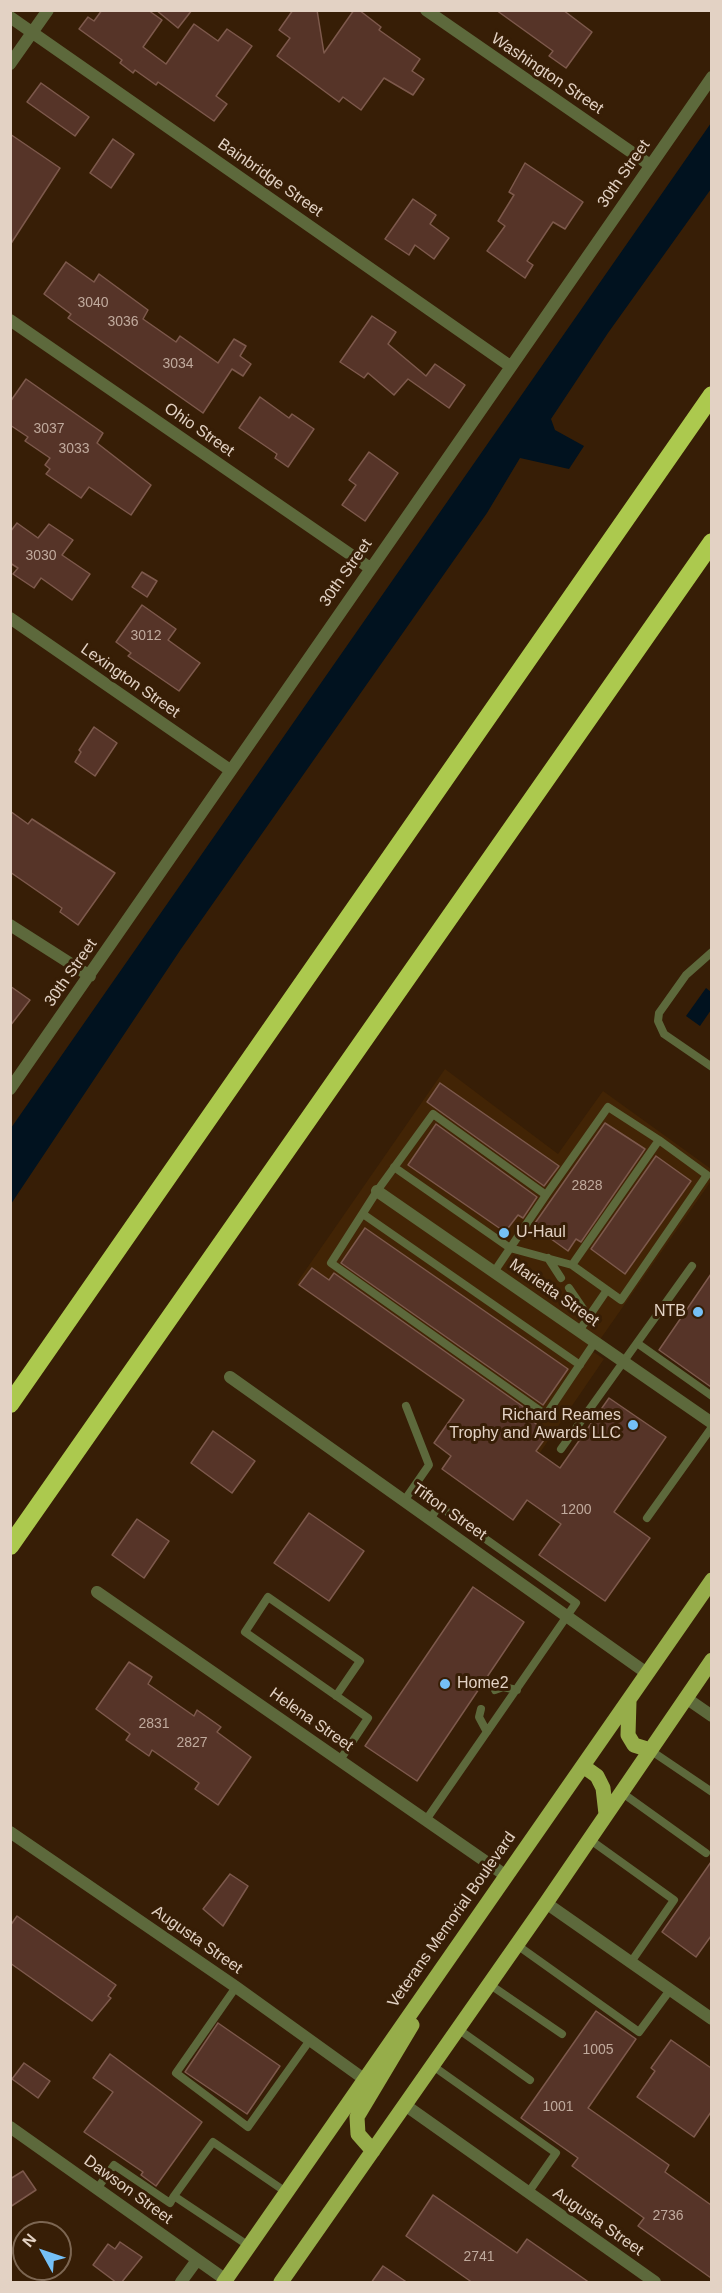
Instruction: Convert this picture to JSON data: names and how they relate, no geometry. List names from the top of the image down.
{
  "streets": {
    "main road": ["Veterans Memorial Boulevard"],
    "street": [
      "Washington Street",
      "30th Street",
      "Bainbridge Street",
      "Ohio Street",
      "Lexington Street",
      "Marietta Street",
      "Tifton Street",
      "Helena Street",
      "Augusta Street",
      "Dawson Street"
    ]
  },
  "crossings": [
    ["Washington Street", "30th Street"],
    ["30th Street", "Bainbridge Street"],
    ["30th Street", "Ohio Street"],
    ["30th Street", "Lexington Street"],
    ["Tifton Street", "Veterans Memorial Boulevard"],
    ["Helena Street", "Veterans Memorial Boulevard"],
    ["Veterans Memorial Boulevard", "Augusta Street"],
    ["Veterans Memorial Boulevard", "Dawson Street"]
  ],
  "places": [
    "U-Haul",
    "NTB",
    "Richard Reames Trophy and Awards LLC",
    "Home2"
  ],
  "house_numbers": [
    "3040",
    "3036",
    "3034",
    "3037",
    "3033",
    "3030",
    "3012",
    "2828",
    "1200",
    "2831",
    "2827",
    "1005",
    "1001",
    "2736",
    "2741"
  ],
  "north": "top left"
}
